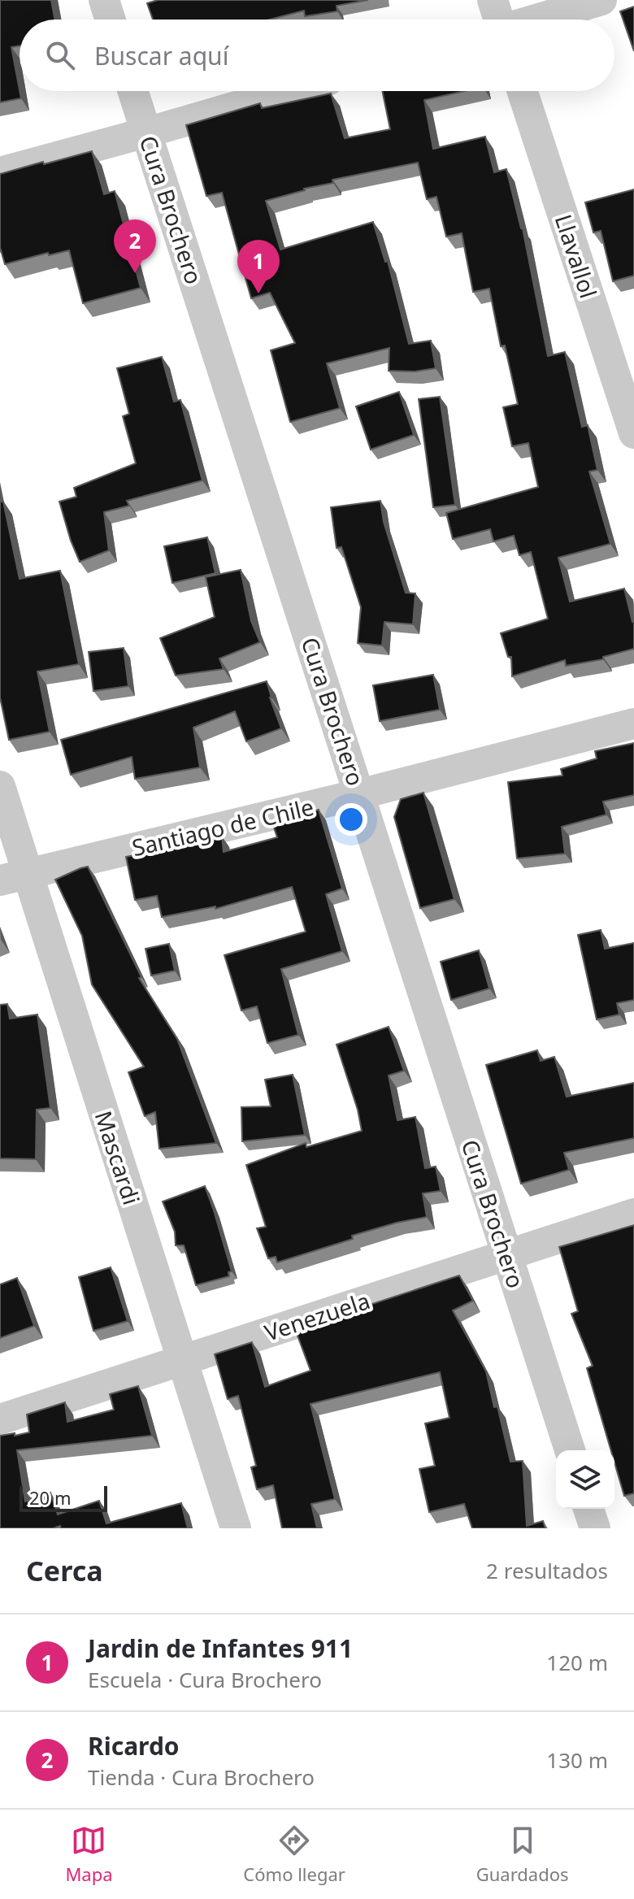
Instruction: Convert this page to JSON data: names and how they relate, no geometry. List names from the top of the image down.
{
  "streets": {
    "street": [
      "Cura Brochero",
      "Llavallol",
      "Santiago de Chile",
      "Mascardi",
      "Venezuela"
    ]
  },
  "crossings": [
    ["Cura Brochero", "Santiago de Chile"],
    ["Cura Brochero", "Venezuela"],
    ["Santiago de Chile", "Mascardi"],
    ["Mascardi", "Venezuela"]
  ],
  "scale_bar": "20 m",
  "page": {
    "search": "Buscar aquí",
    "pins": ["2", "1"],
    "scale": "20 m",
    "heading": ["Cerca", "2 resultados"],
    "list": [
      {
        "mark": "1",
        "name": "Jardin de Infantes 911",
        "note": "Escuela · Cura Brochero",
        "value": "120 m"
      },
      {
        "mark": "2",
        "name": "Ricardo",
        "note": "Tienda · Cura Brochero",
        "value": "130 m"
      }
    ],
    "nav": ["Mapa", "Cómo llegar", "Guardados"]
  }
}
